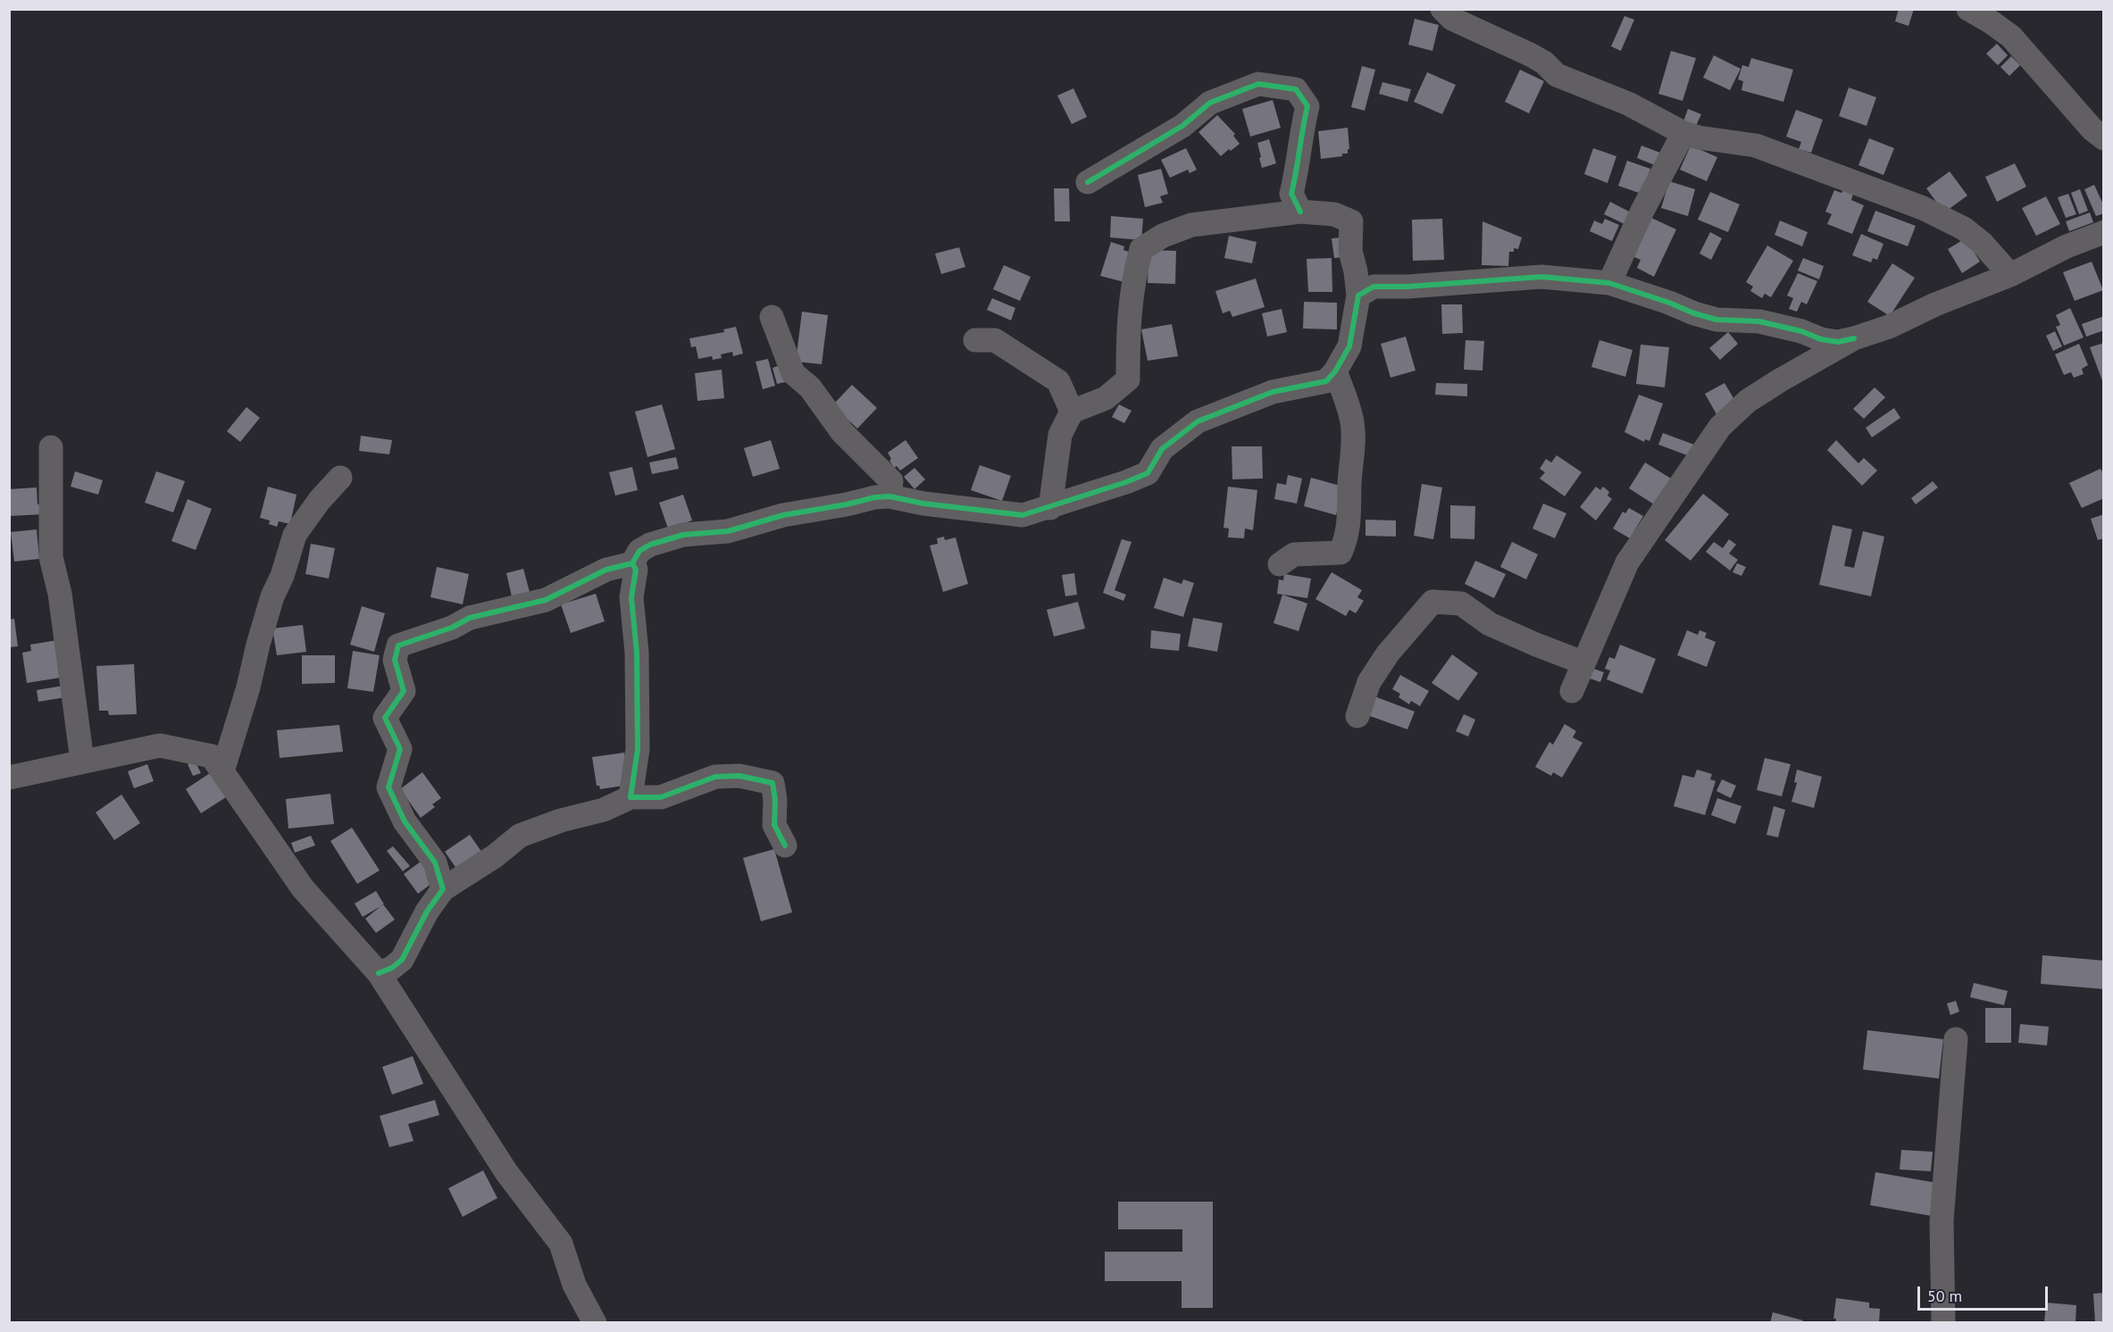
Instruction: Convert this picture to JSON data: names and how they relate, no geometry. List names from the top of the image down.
{
  "scale_bar": "50 m"
}
